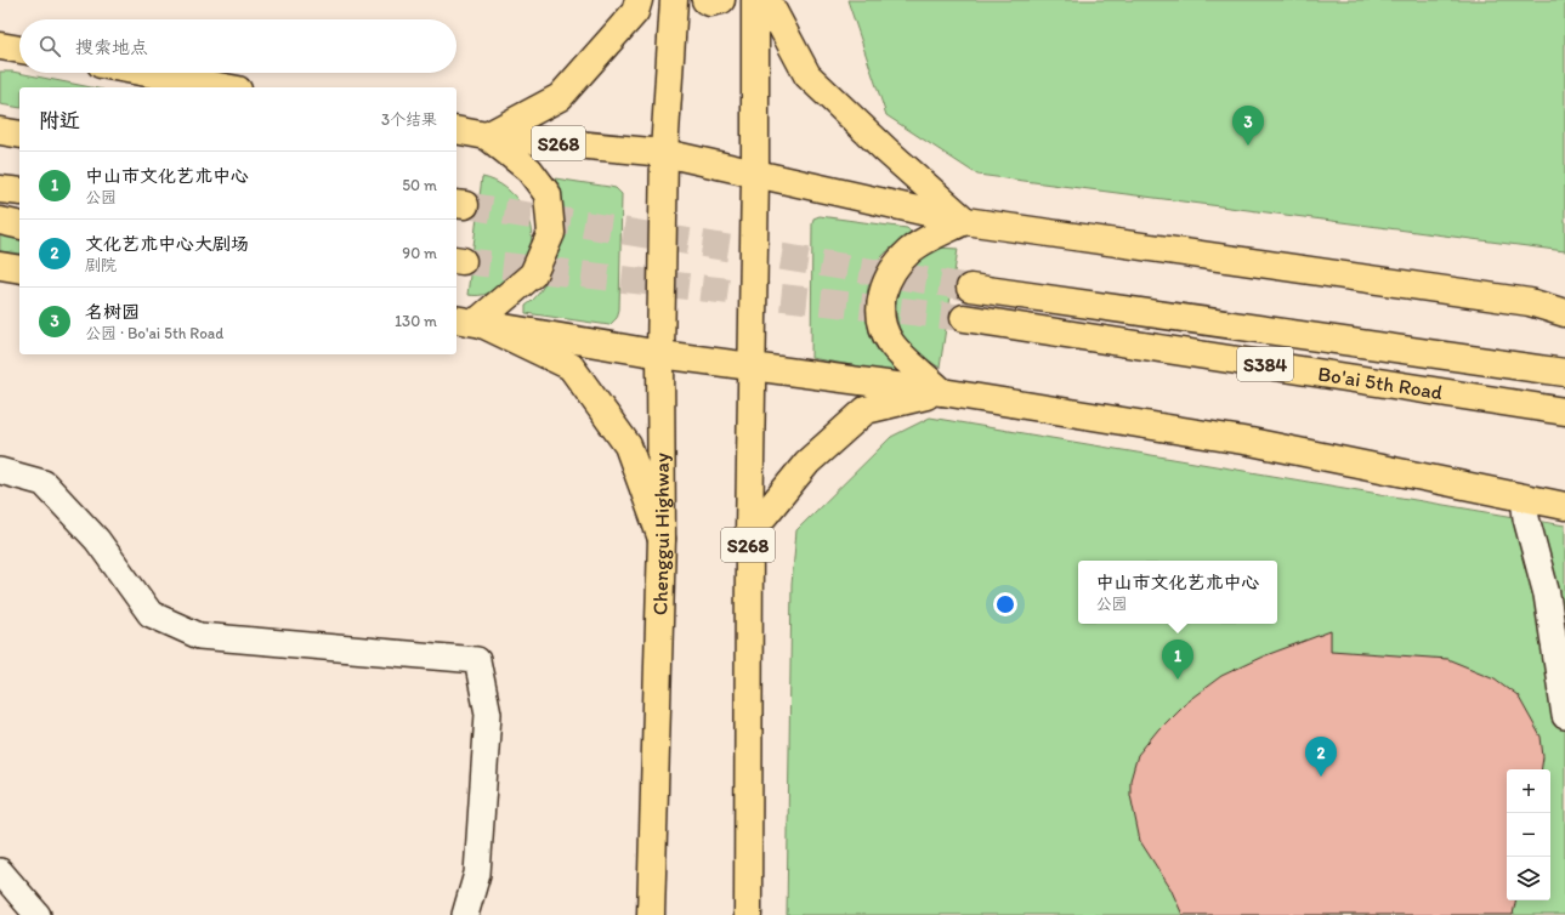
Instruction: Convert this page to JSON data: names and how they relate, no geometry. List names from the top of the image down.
{
  "streets": {
    "main road": [
      "S268",
      "S384",
      "Bo'ai 5th Road",
      "Chenggui Highway"
    ]
  },
  "crossings": [
    ["S268", "Chenggui Highway"]
  ],
  "page": {
    "search": "搜索地点",
    "heading": ["附近", "3个结果"],
    "pins": ["3", "1", "2"],
    "list": [
      {
        "mark": "1",
        "name": "中山市文化艺术中心",
        "note": "公园",
        "value": "50 m"
      },
      {
        "mark": "2",
        "name": "文化艺术中心大剧场",
        "note": "剧院",
        "value": "90 m"
      },
      {
        "mark": "3",
        "name": "名树园",
        "note": "公园 · Bo'ai 5th Road",
        "value": "130 m"
      }
    ],
    "popup": ["中山市文化艺术中心", "公园"],
    "map_buttons": ["+", "−"]
  }
}
